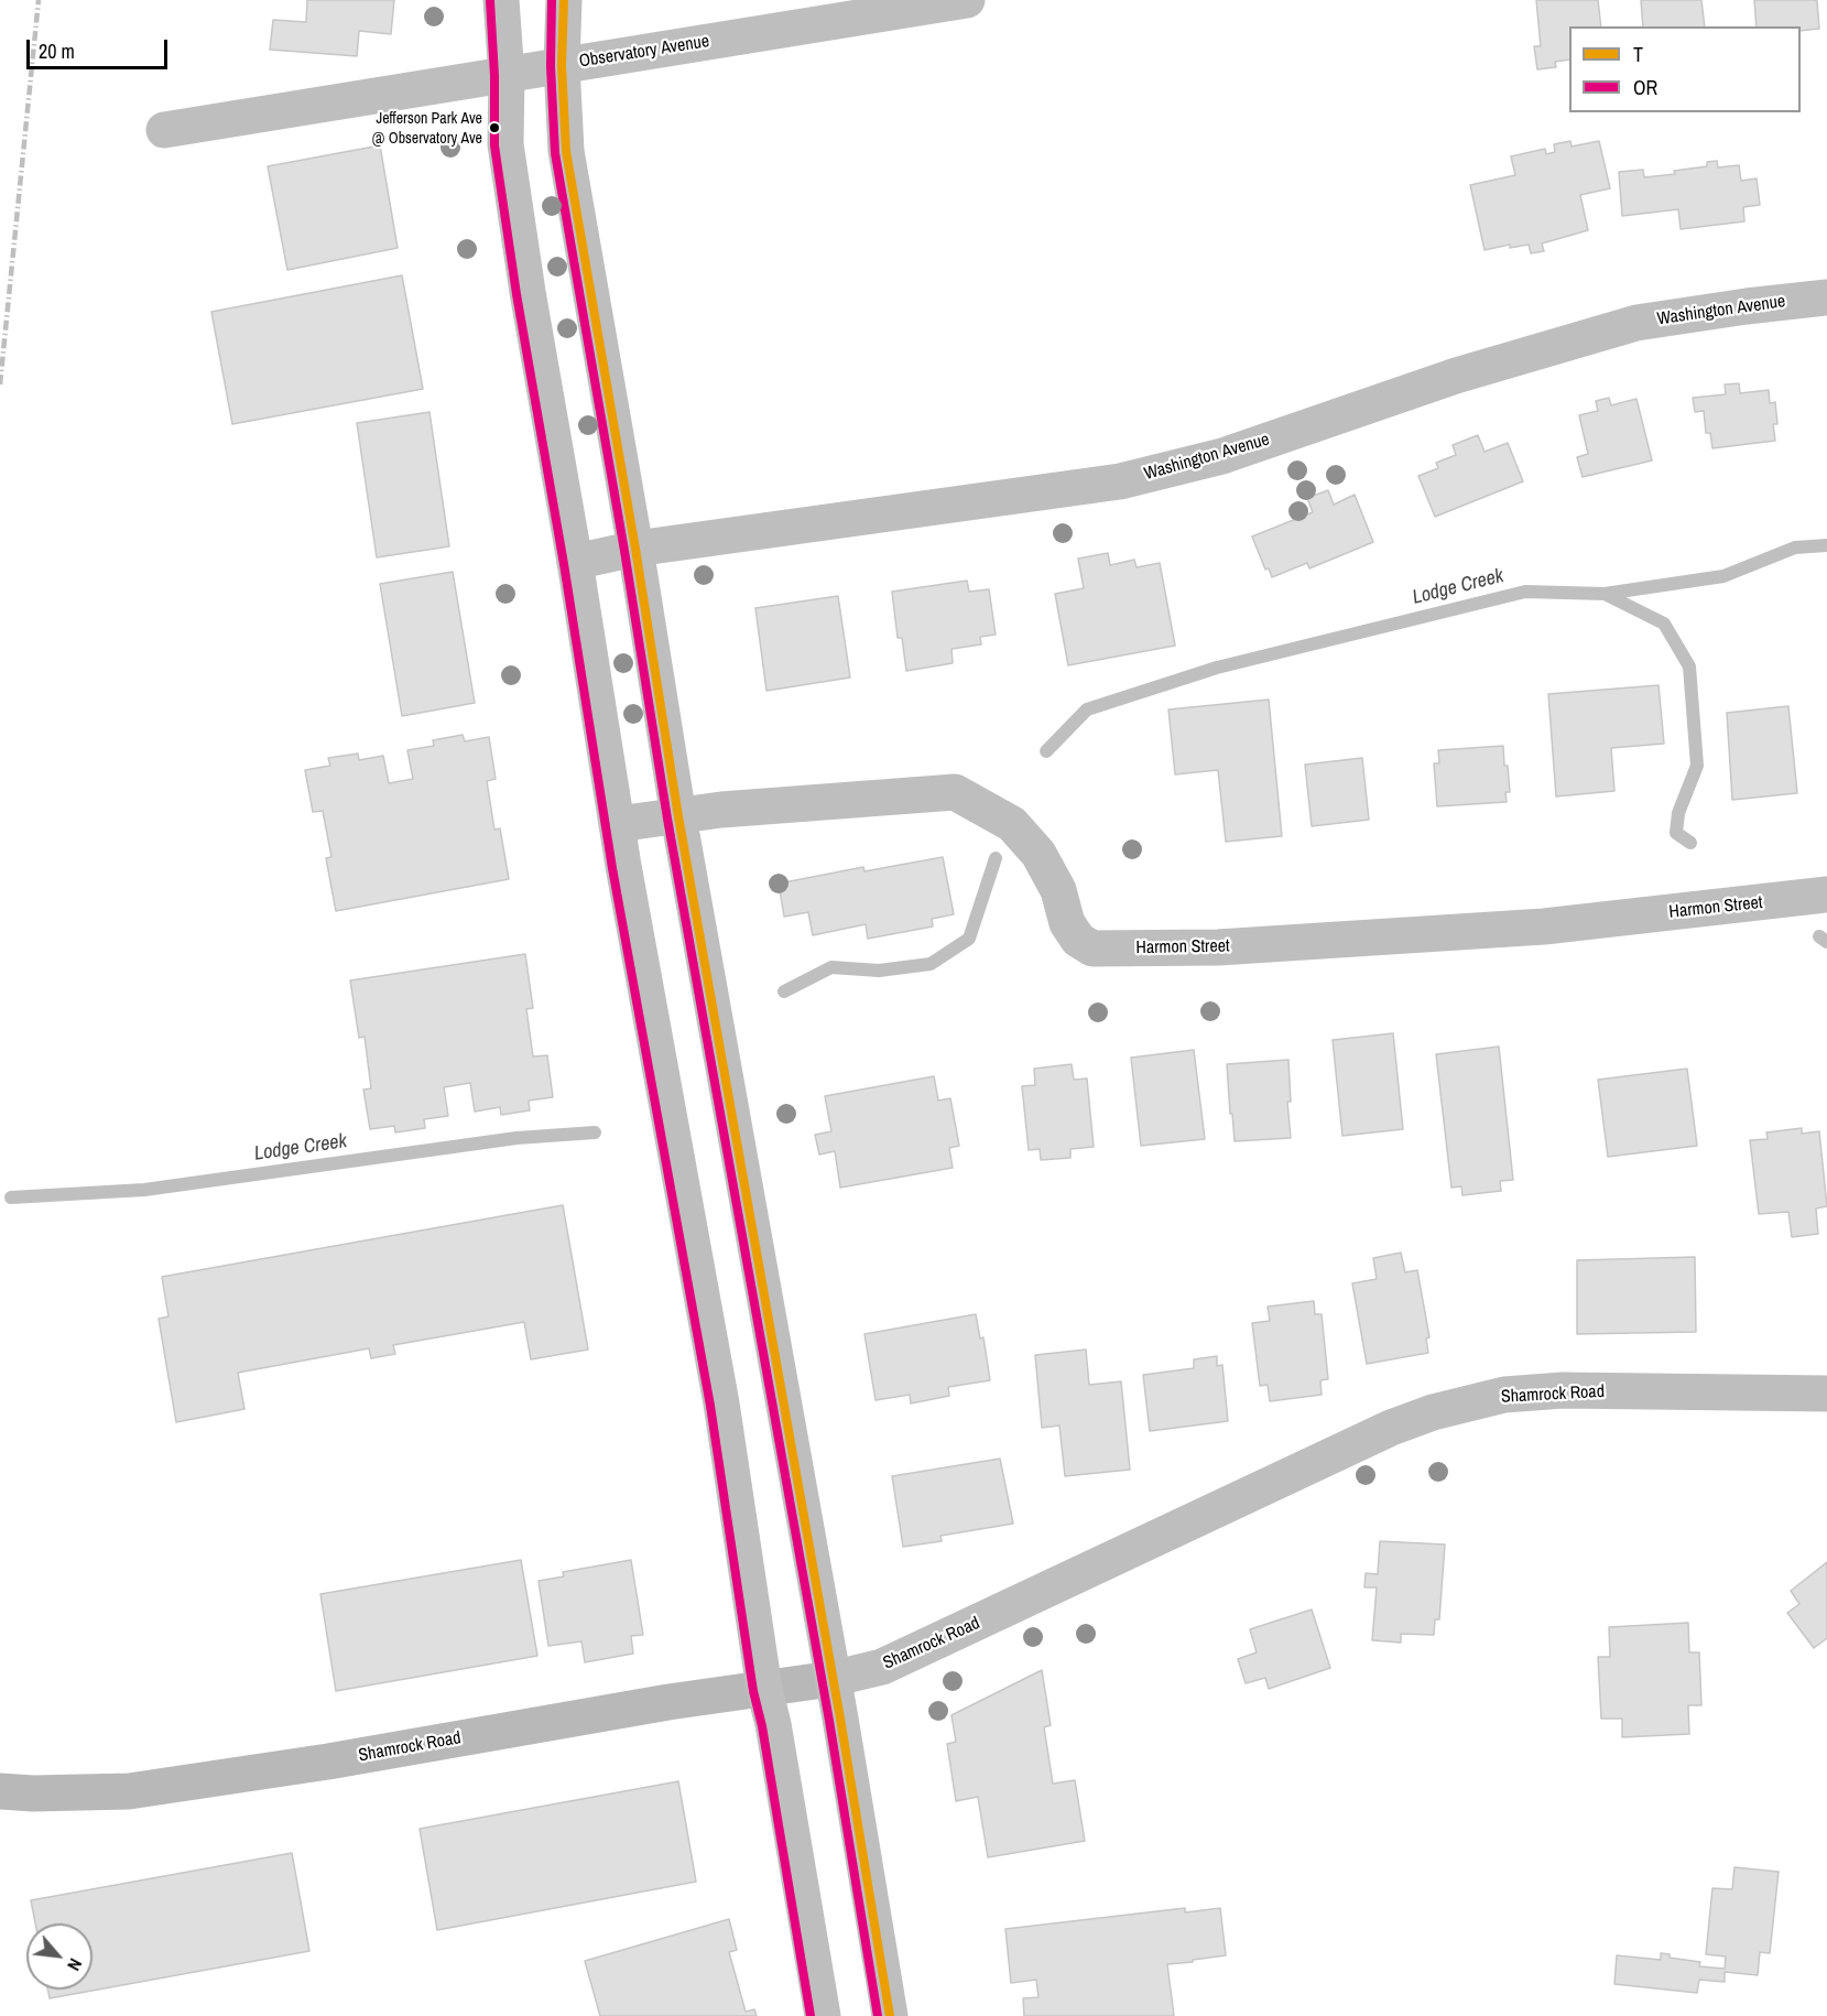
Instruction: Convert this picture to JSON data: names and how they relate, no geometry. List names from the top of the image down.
{
  "streets": {
    "street": [
      "Observatory Avenue",
      "Washington Avenue",
      "Harmon Street",
      "Shamrock Road"
    ]
  },
  "water": ["Lodge Creek"],
  "places": ["Jefferson Park Ave @ Observatory Ave"],
  "lines": ["transit line T", "transit line OR"],
  "legend": ["T", "OR"],
  "scale_bar": "20 m",
  "north": "bottom right"
}
